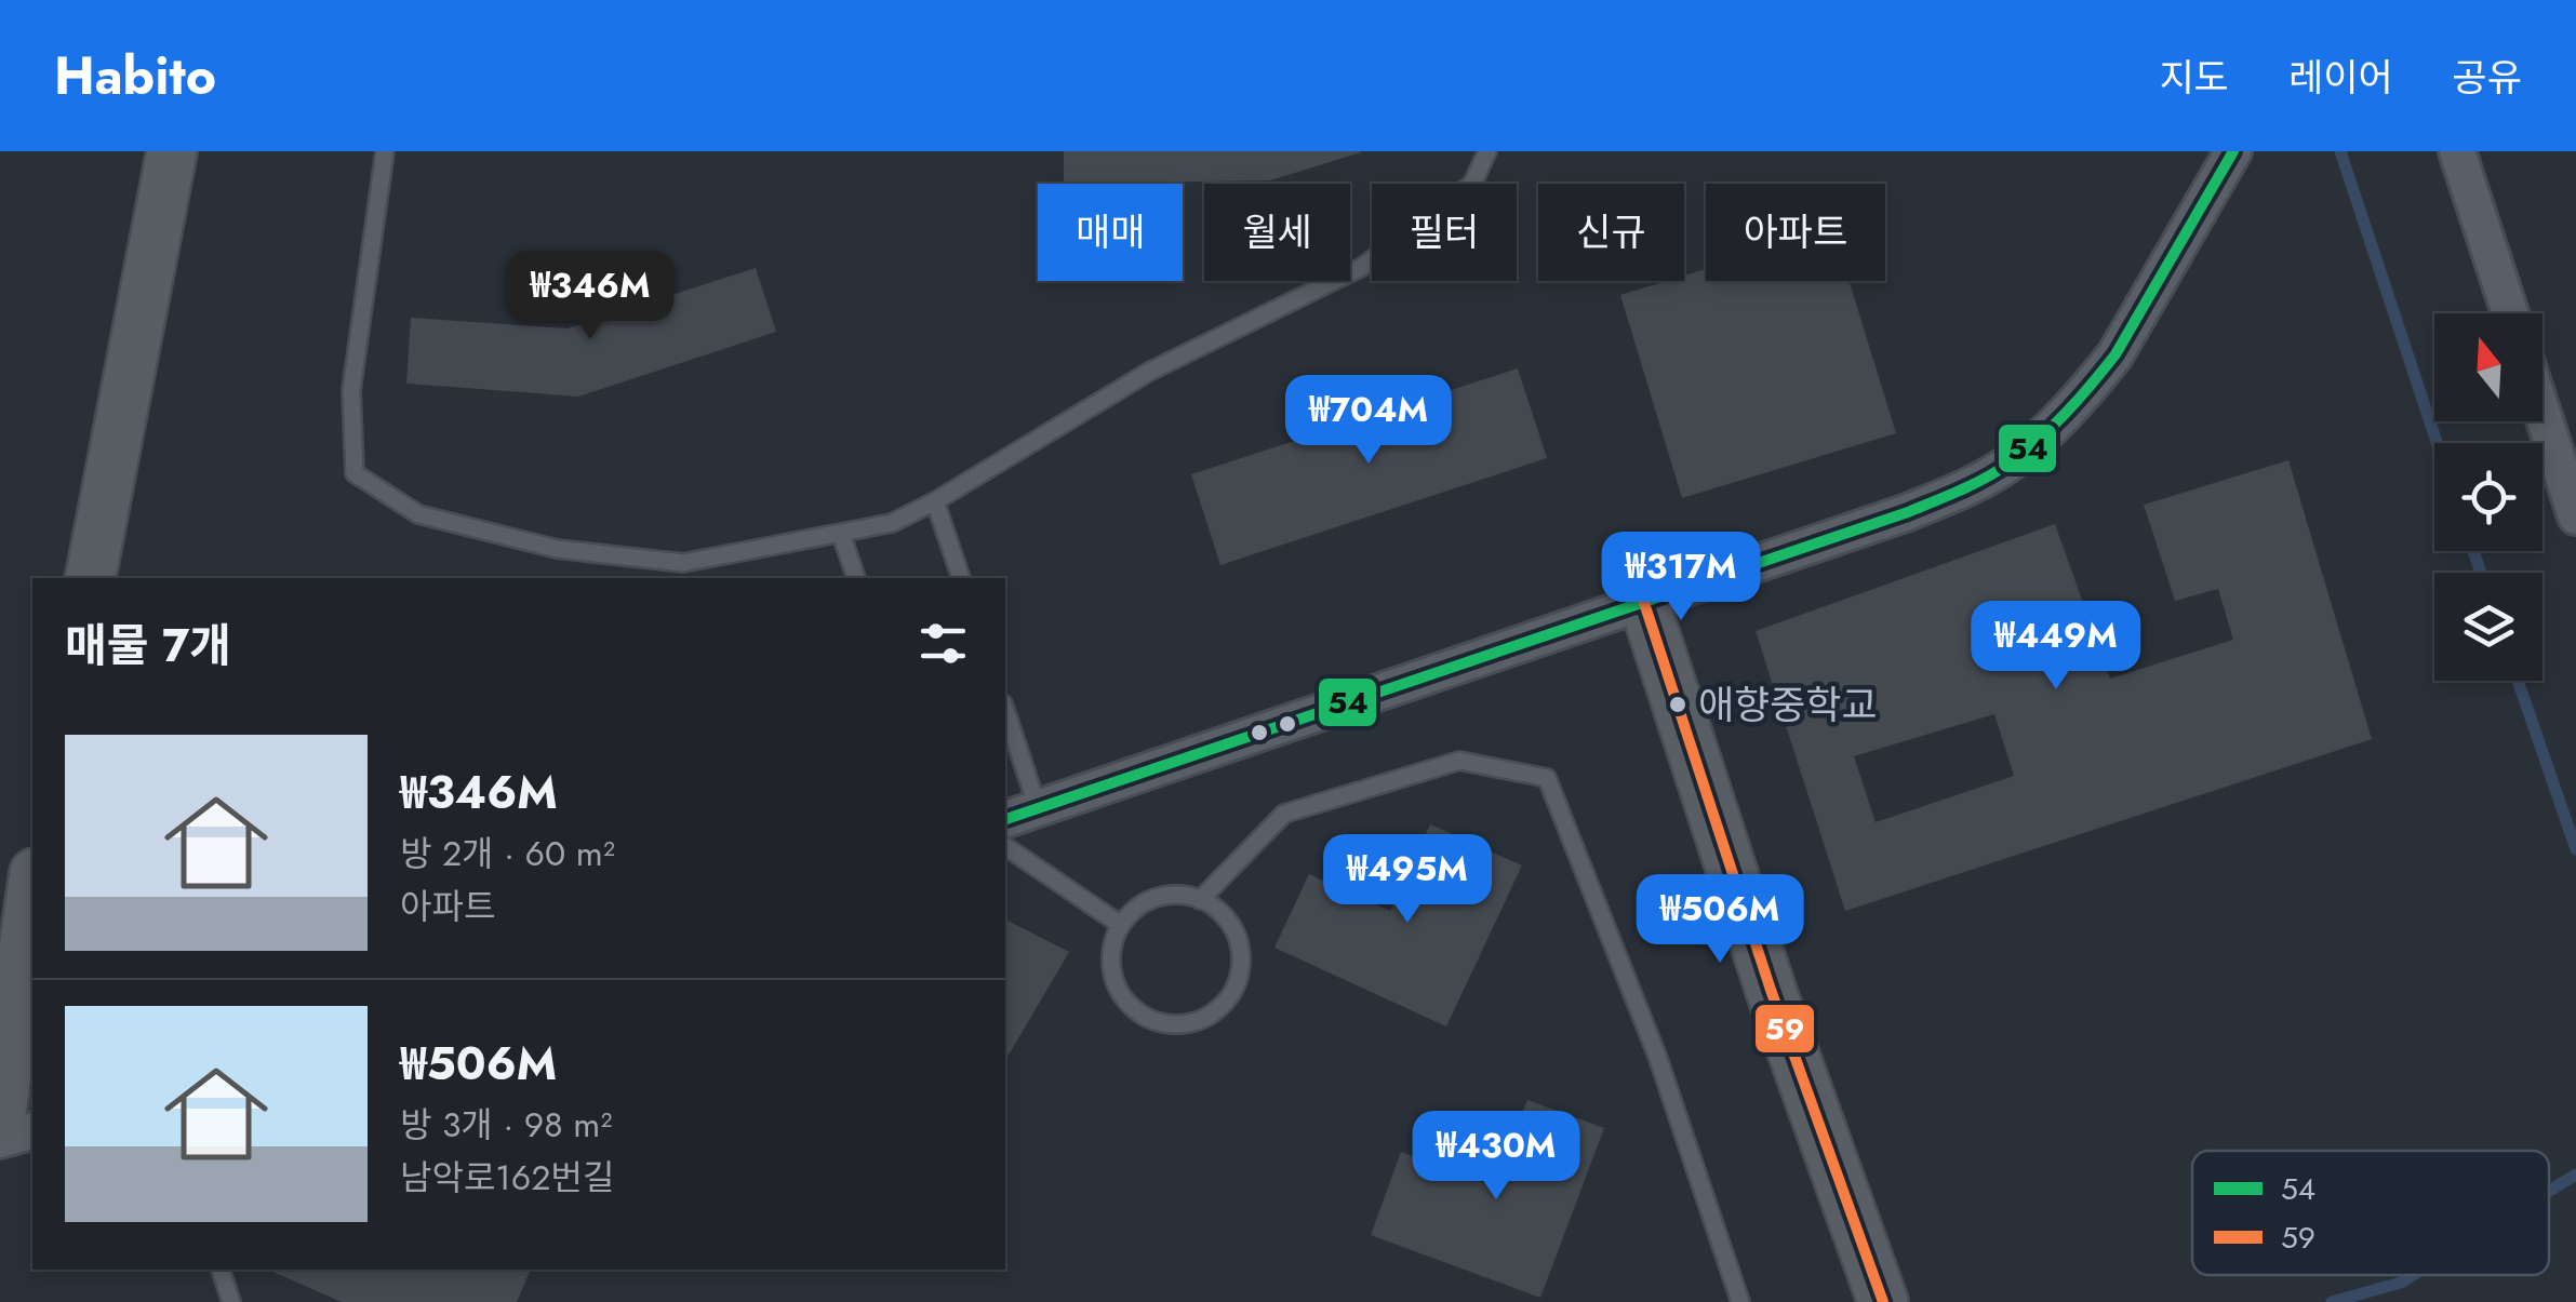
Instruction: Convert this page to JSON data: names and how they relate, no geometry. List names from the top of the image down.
{
  "places": ["애향중학교"],
  "lines": ["transit line 54", "transit line 59"],
  "legend": ["54", "59"],
  "north": "top",
  "page": {
    "header": "Habito",
    "nav": ["지도", "레이어", "공유"],
    "chip": [
      "매매",
      "월세",
      "필터",
      "신규",
      "아파트"
    ],
    "price": [
      "₩346M",
      "₩704M",
      "₩317M",
      "₩449M",
      "₩495M",
      "₩506M",
      "₩430M"
    ],
    "heading": "매물 7개",
    "list": [
      {
        "name": "₩346M",
        "note": "방 2개 · 60 m² · 아파트"
      },
      {
        "name": "₩506M",
        "note": "방 3개 · 98 m² · 남악로162번길"
      }
    ]
  }
}
